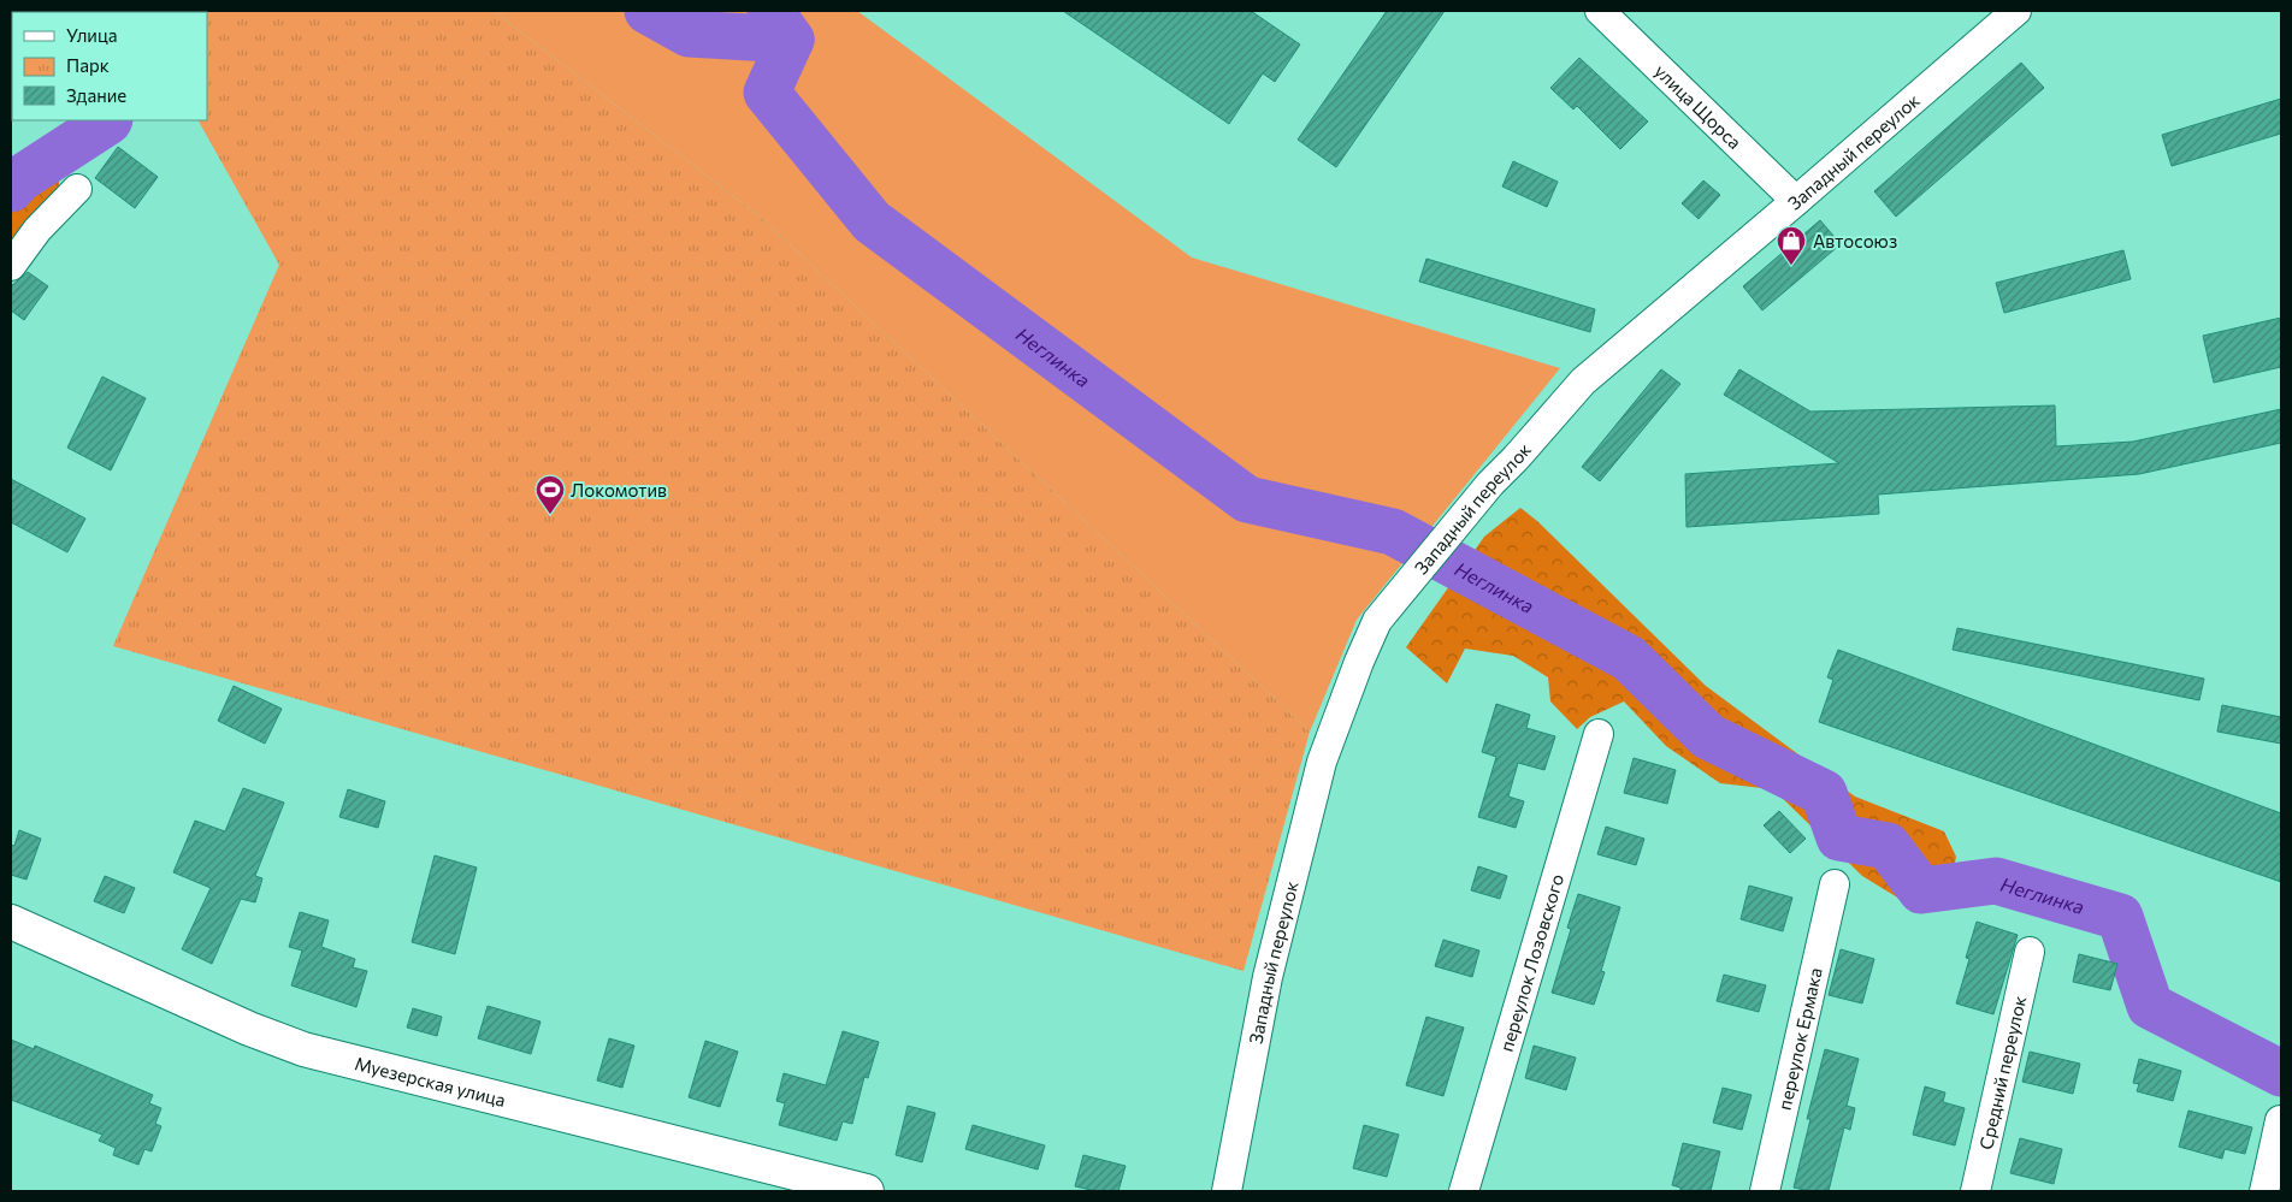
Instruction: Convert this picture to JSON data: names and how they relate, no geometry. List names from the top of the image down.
{
  "streets": {
    "main road": ["Муезерская улица"],
    "street": [
      "улица Щорса",
      "Западный переулок",
      "переулок Лозовского",
      "переулок Ермака",
      "Средний переулок"
    ]
  },
  "crossings": [
    ["улица Щорса", "Западный переулок"]
  ],
  "water": ["Неглинка"],
  "places": {
    "shop": ["Автосоюз"],
    "sports": ["Локомотив"]
  },
  "legend": ["Улица", "Парк", "Здание"]
}
